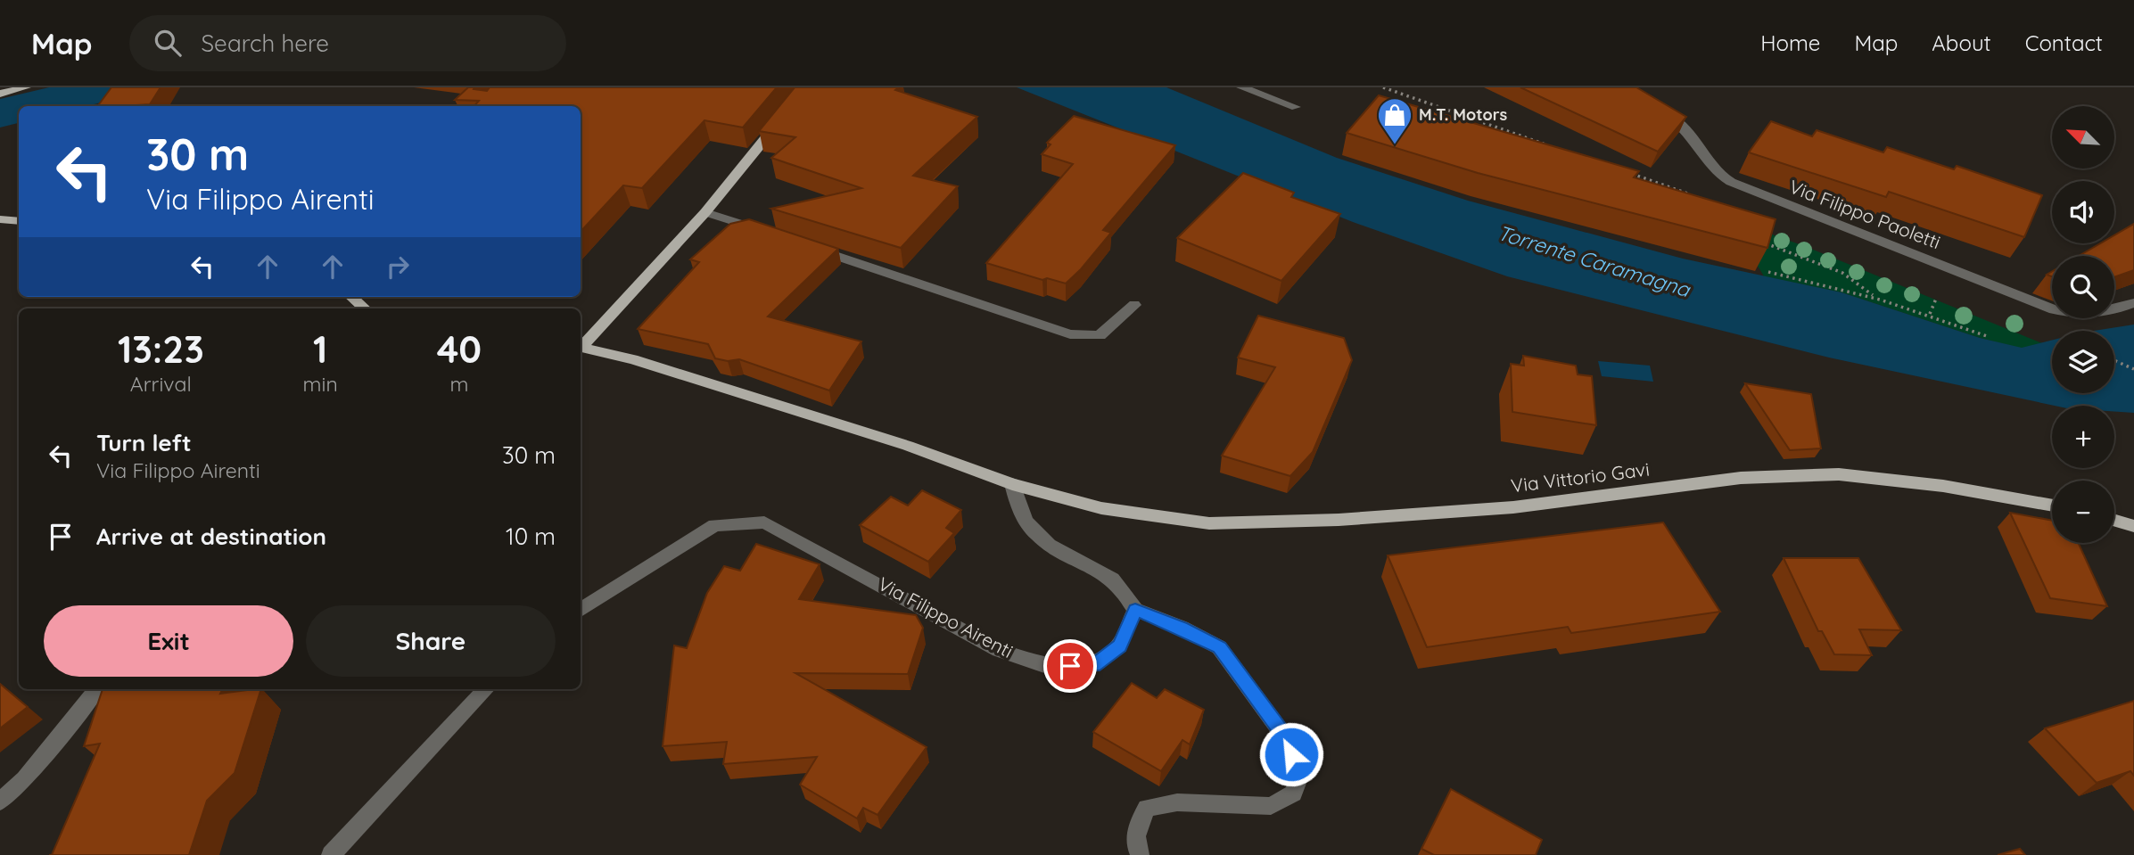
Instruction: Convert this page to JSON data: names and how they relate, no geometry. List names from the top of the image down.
{
  "streets": {
    "main road": ["Via Vittorio Gavi"],
    "street": ["Via Filippo Paoletti", "Via Filippo Airenti"]
  },
  "water": ["Torrente Caramagna"],
  "places": {
    "shop": ["M.T. Motors"]
  },
  "north": "top left",
  "page": {
    "header": "Map",
    "search": "Search here",
    "nav": [
      "Home",
      "Map",
      "About",
      "Contact"
    ],
    "map_buttons": ["+", "−"],
    "turn": ["30 m", "Via Filippo Airenti"],
    "eta": [
      "13:23",
      "Arrival",
      "1",
      "min",
      "40",
      "m"
    ],
    "list": [
      {
        "name": "Turn left",
        "note": "Via Filippo Airenti",
        "value": "30 m"
      },
      {
        "name": "Arrive at destination",
        "value": "10 m"
      }
    ],
    "buttons": ["Exit", "Share"]
  }
}
